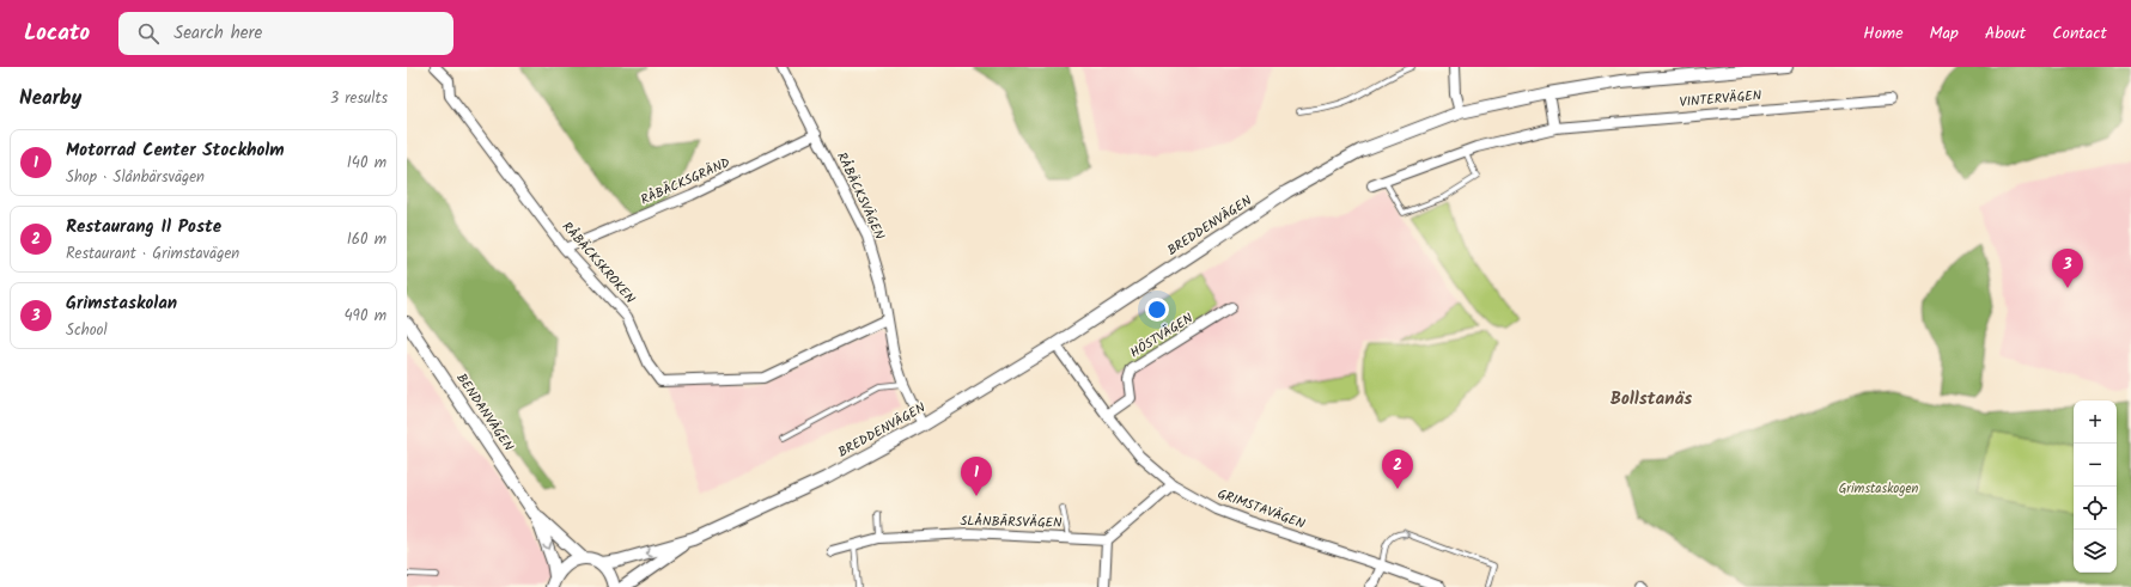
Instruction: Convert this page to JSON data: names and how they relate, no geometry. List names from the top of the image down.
{
  "streets": {
    "street": [
      "VINTERVÄGEN",
      "RÅBÄCKSGRÄND",
      "RÅBÄCKSVÄGEN",
      "BREDDENVÄGEN",
      "RÅBÄCKSKROKEN",
      "HÖSTVÄGEN",
      "BENDANVÄGEN",
      "GRIMSTAVÄGEN",
      "SLÅNBÄRSVÄGEN"
    ]
  },
  "crossings": [
    ["RÅBÄCKSGRÄND", "RÅBÄCKSVÄGEN"],
    ["RÅBÄCKSGRÄND", "RÅBÄCKSKROKEN"],
    ["RÅBÄCKSVÄGEN", "BREDDENVÄGEN"],
    ["RÅBÄCKSVÄGEN", "RÅBÄCKSKROKEN"],
    ["BREDDENVÄGEN", "BENDANVÄGEN"],
    ["BREDDENVÄGEN", "GRIMSTAVÄGEN"],
    ["HÖSTVÄGEN", "GRIMSTAVÄGEN"]
  ],
  "districts": ["Bollstanäs"],
  "parks": ["Grimstaskogen"],
  "page": {
    "header": "Locato",
    "search": "Search here",
    "nav": [
      "Home",
      "Map",
      "About",
      "Contact"
    ],
    "heading": ["Nearby", "3 results"],
    "list": [
      {
        "mark": "1",
        "name": "Motorrad Center Stockholm",
        "note": "Shop · Slånbärsvägen",
        "value": "140 m"
      },
      {
        "mark": "2",
        "name": "Restaurang Il Poste",
        "note": "Restaurant · Grimstavägen",
        "value": "160 m"
      },
      {
        "mark": "3",
        "name": "Grimstaskolan",
        "note": "School",
        "value": "490 m"
      }
    ],
    "pins": ["3", "2", "1"],
    "map_buttons": ["+", "−"]
  }
}
